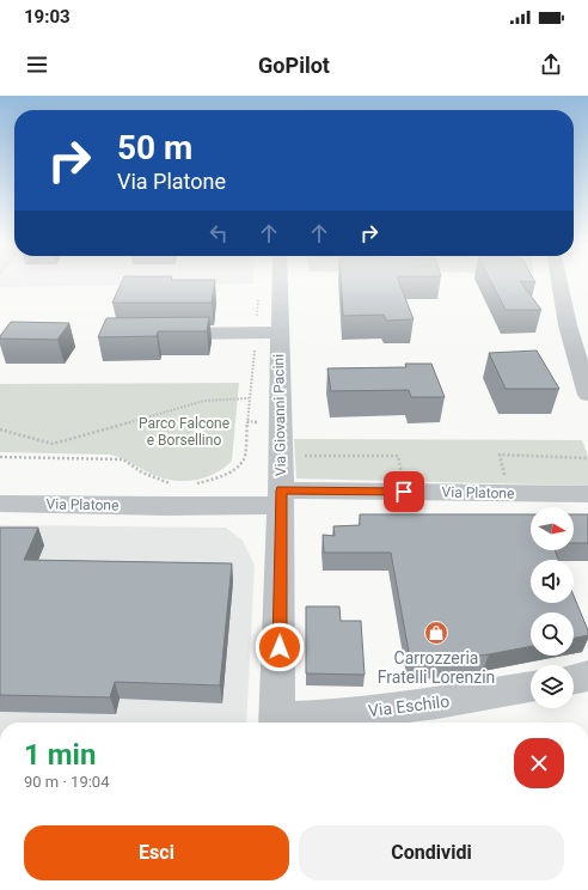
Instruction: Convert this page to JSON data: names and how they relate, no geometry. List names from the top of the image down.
{
  "streets": {
    "street": ["Via Giovanni Pacini", "Via Platone", "Via Eschilo"]
  },
  "crossings": [
    ["Via Giovanni Pacini", "Via Platone"]
  ],
  "parks": ["Parco Falcone e Borsellino"],
  "places": {
    "shop": ["Carrozzeria Fratelli Lorenzin"]
  },
  "north": "right",
  "page": {
    "status": "19:03",
    "header": "GoPilot",
    "turn": ["50 m", "Via Platone"],
    "heading": ["1 min", "90 m · 19:04"],
    "buttons": ["Esci", "Condividi"]
  }
}
